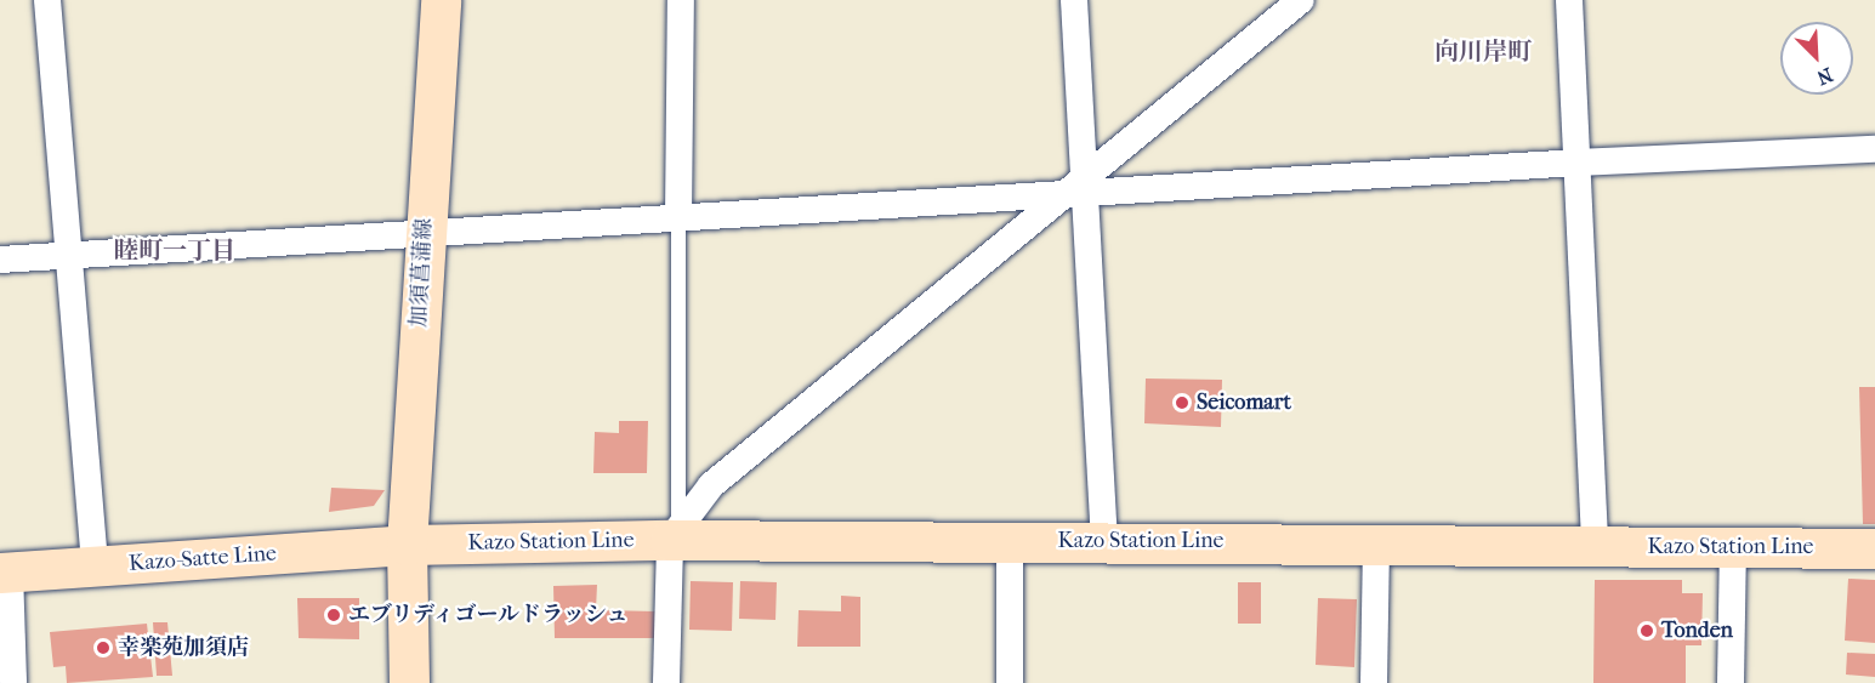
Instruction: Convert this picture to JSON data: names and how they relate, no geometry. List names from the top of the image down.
{
  "streets": {
    "main road": ["加須菖蒲線", "Kazo Station Line", "Kazo-Satte Line"]
  },
  "crossings": [
    ["加須菖蒲線", "Kazo Station Line"],
    ["加須菖蒲線", "Kazo-Satte Line"],
    ["Kazo Station Line", "Kazo-Satte Line"]
  ],
  "districts": ["向川岸町", "睦町一丁目"],
  "places": [
    "Seicomart",
    "エブリディゴールドラッシュ",
    "Tonden",
    "幸楽苑加須店"
  ],
  "north": "bottom right"
}
